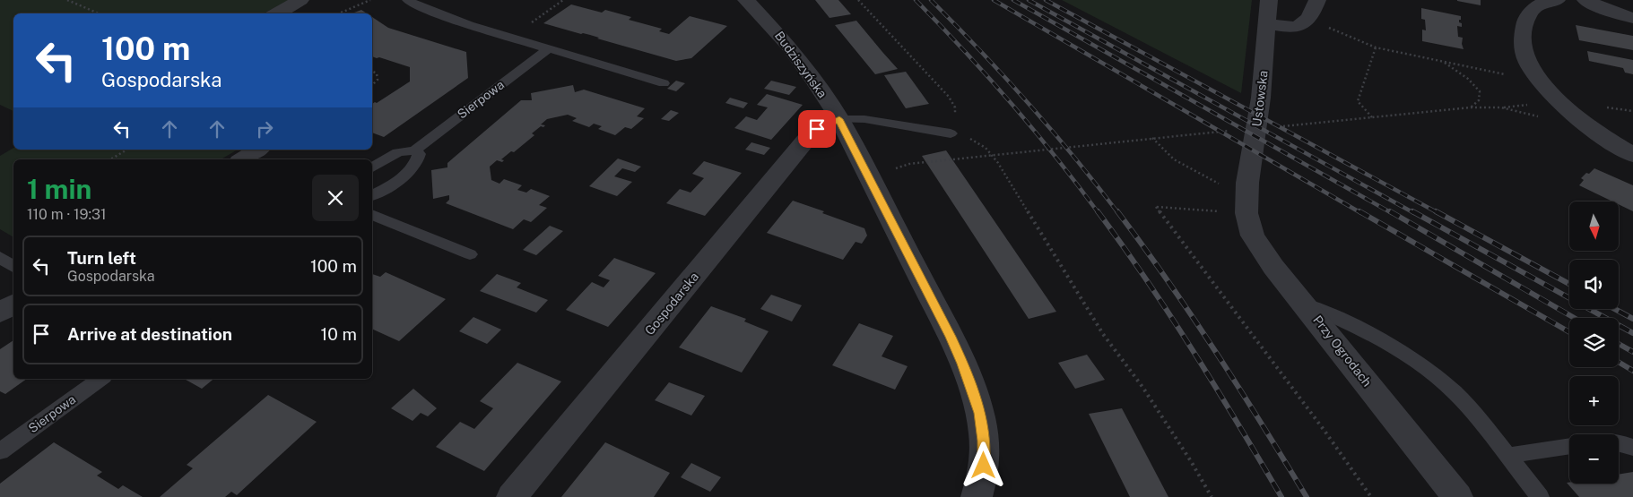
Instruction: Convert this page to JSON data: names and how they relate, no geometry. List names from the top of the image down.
{
  "streets": {
    "street": [
      "Budziszyńska",
      "Ustowska",
      "Gospodarska",
      "Przy Ogrodach"
    ],
    "lane": ["Sierpowa"]
  },
  "crossings": [
    ["Budziszyńska", "Gospodarska"],
    ["Ustowska", "Przy Ogrodach"]
  ],
  "north": "bottom",
  "page": {
    "turn": ["100 m", "Gospodarska"],
    "heading": ["1 min", "110 m · 19:31"],
    "map_buttons": ["+", "−"],
    "list": [
      {
        "name": "Turn left",
        "note": "Gospodarska",
        "value": "100 m"
      },
      {
        "name": "Arrive at destination",
        "value": "10 m"
      }
    ]
  }
}
